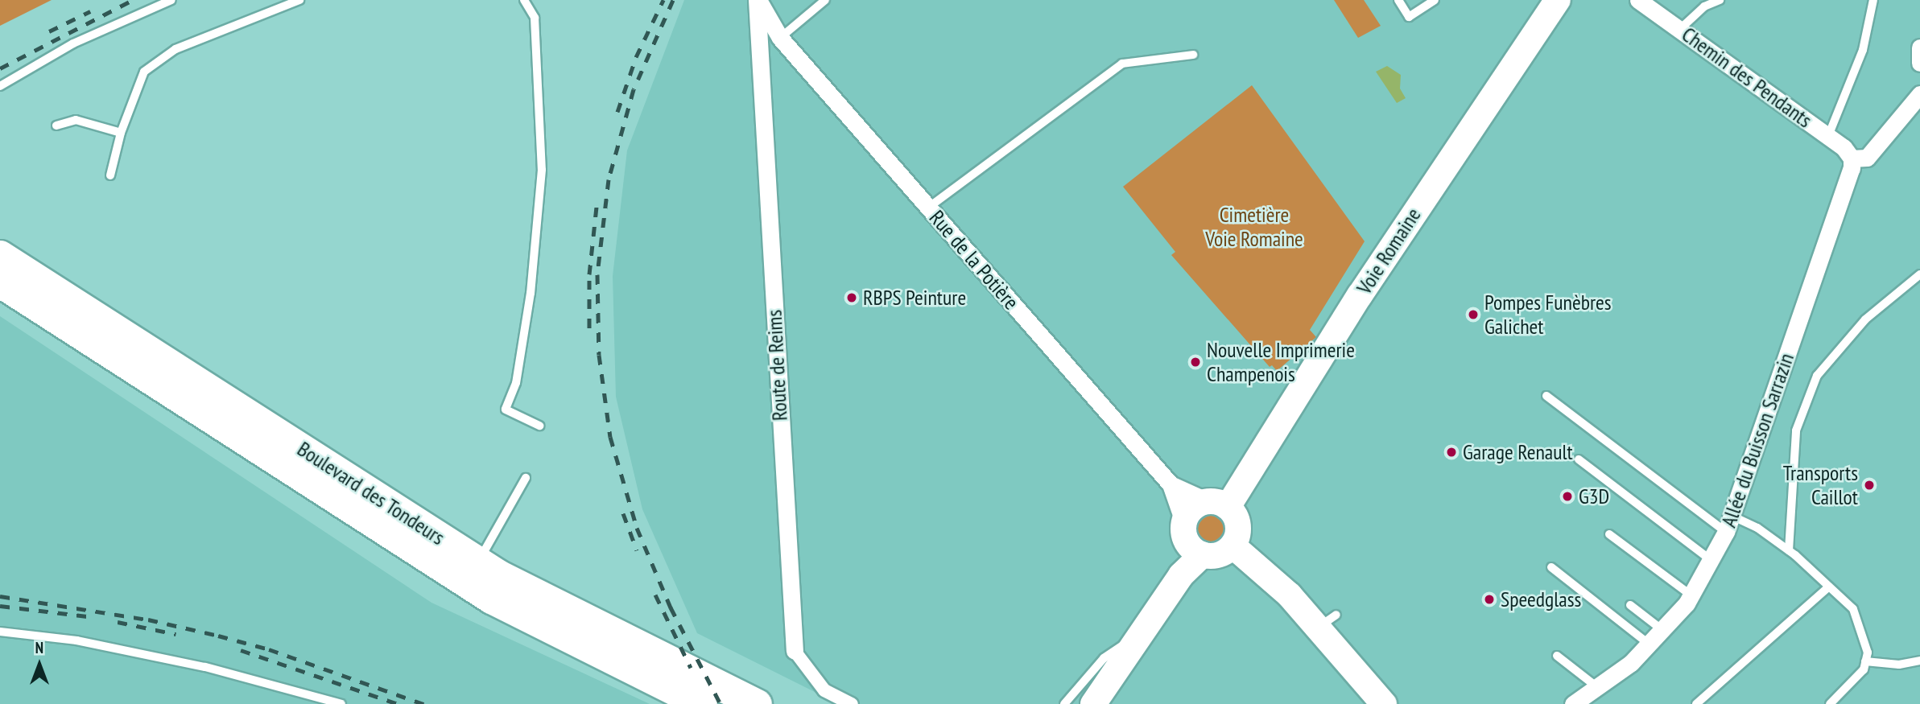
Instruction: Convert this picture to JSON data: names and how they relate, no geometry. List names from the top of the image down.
{
  "streets": {
    "highway": ["Boulevard des Tondeurs"],
    "main road": ["Voie Romaine"],
    "street": [
      "Chemin des Pendants",
      "Rue de la Potière",
      "Route de Reims",
      "Allée du Buisson Sarrazin"
    ]
  },
  "crossings": [
    ["Chemin des Pendants", "Allée du Buisson Sarrazin"],
    ["Voie Romaine", "Rue de la Potière"],
    ["Rue de la Potière", "Route de Reims"]
  ],
  "parks": ["Cimetière Voie Romaine"],
  "places": [
    "RBPS Peinture",
    "Pompes Funèbres Galichet",
    "Nouvelle Imprimerie Champenois",
    "Garage Renault",
    "Transports Caillot",
    "G3D",
    "Speedglass"
  ],
  "north": "top"
}
